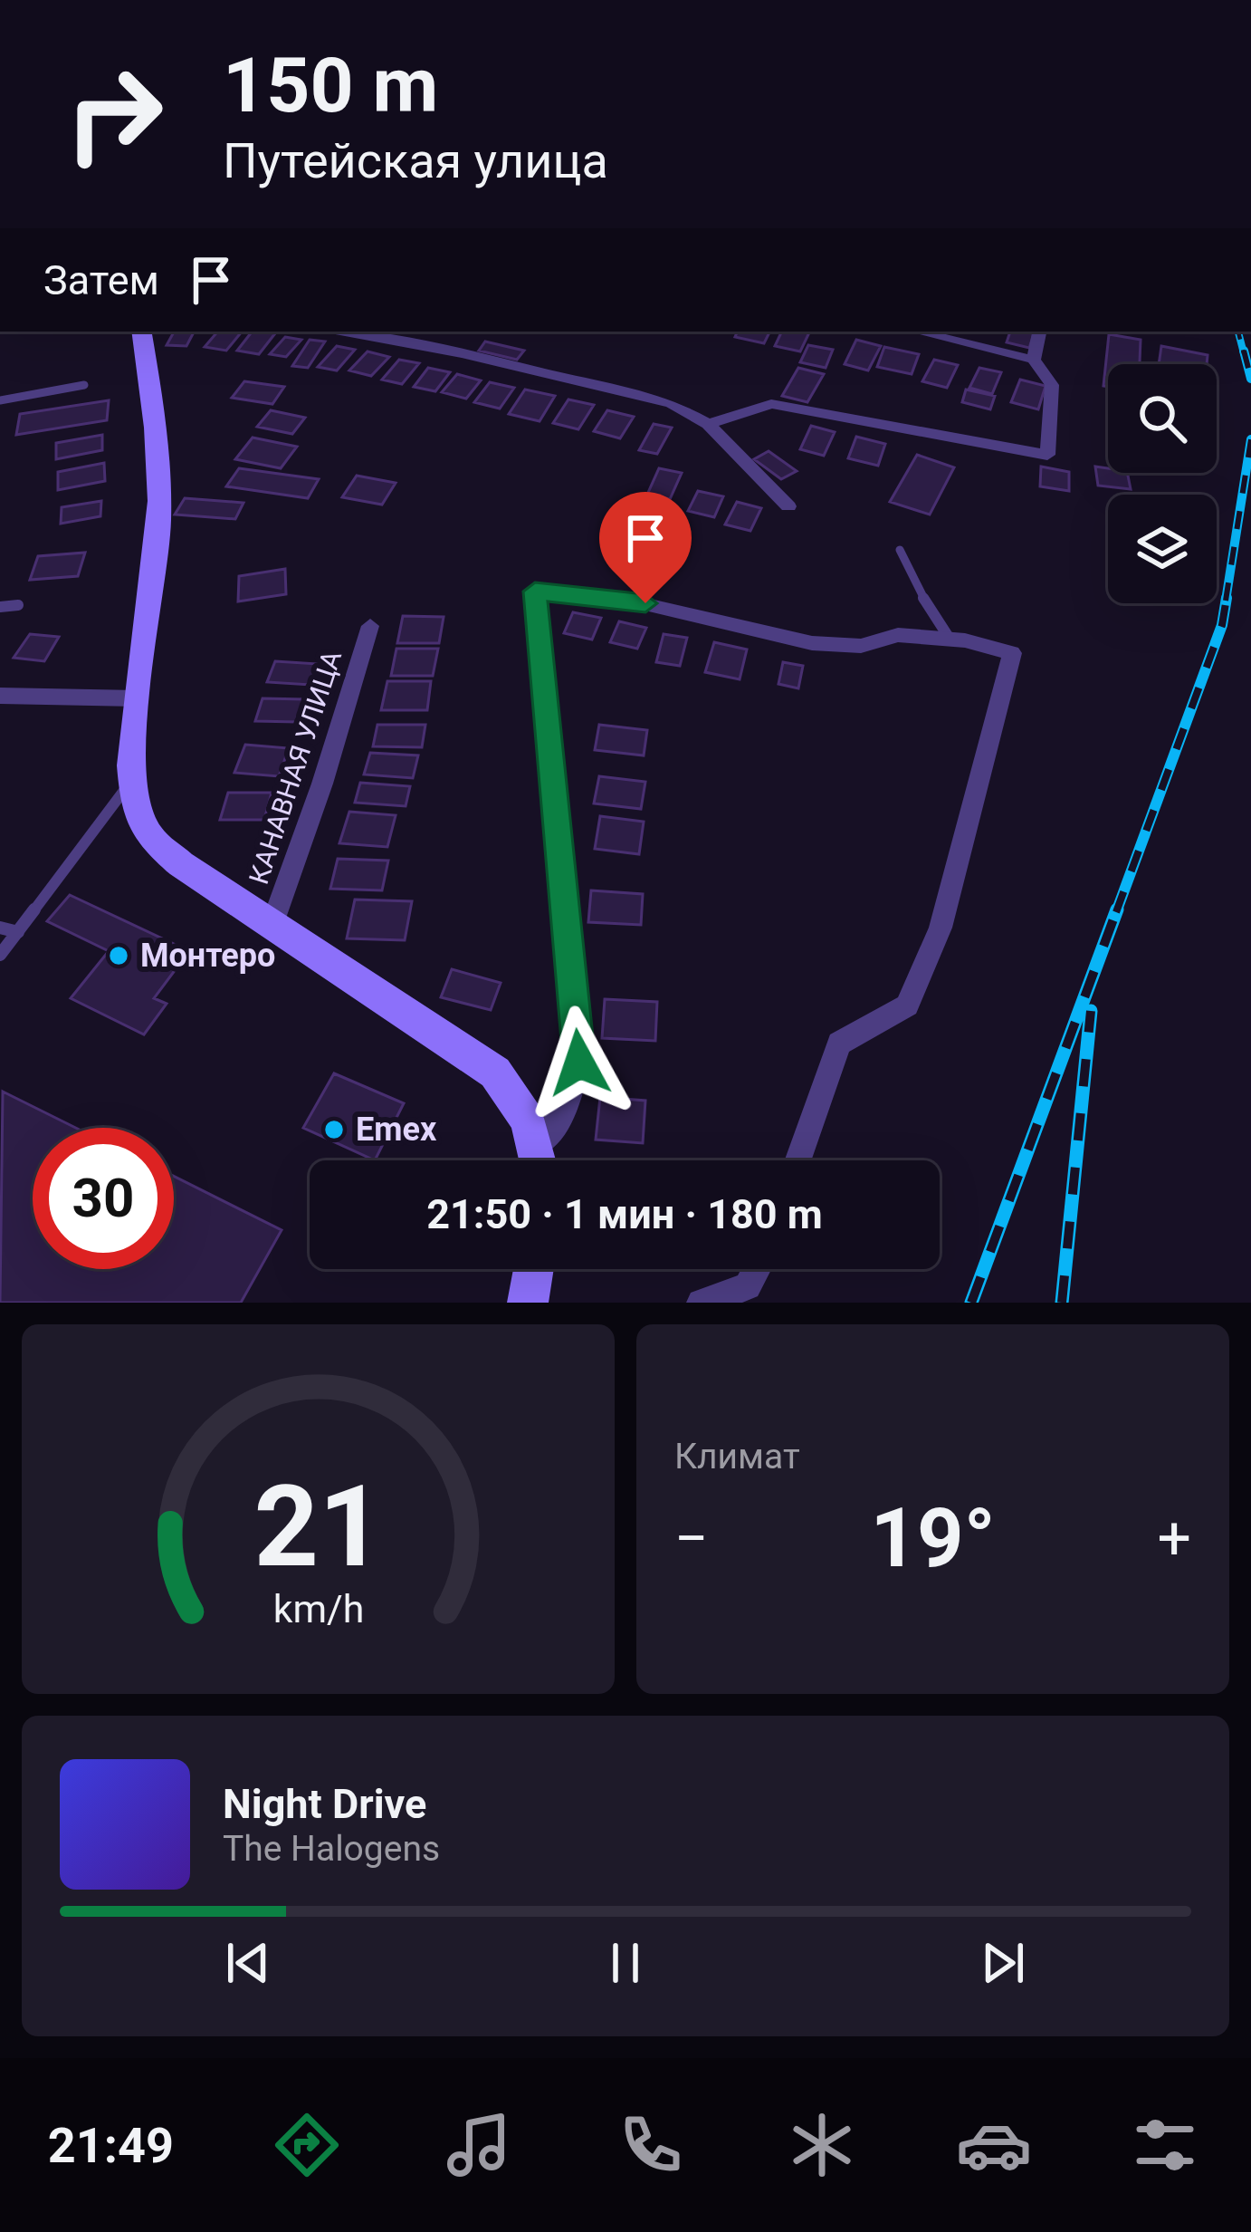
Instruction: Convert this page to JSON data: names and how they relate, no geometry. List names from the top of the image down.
{
  "streets": {
    "street": ["КАНАВНАЯ УЛИЦА"]
  },
  "places": ["Монтеро", "Emex"],
  "page": {
    "turn": ["150 m", "Путейская улица"],
    "then": "Затем",
    "limit": "30",
    "trip": "21:50 · 1 мин · 180 m",
    "tile": "Климат",
    "heat": ["−", "19°", "+"],
    "song": ["Night Drive", "The Halogens"],
    "tabs": "21:49",
    "gauge": ["21", "km/h"]
  }
}
